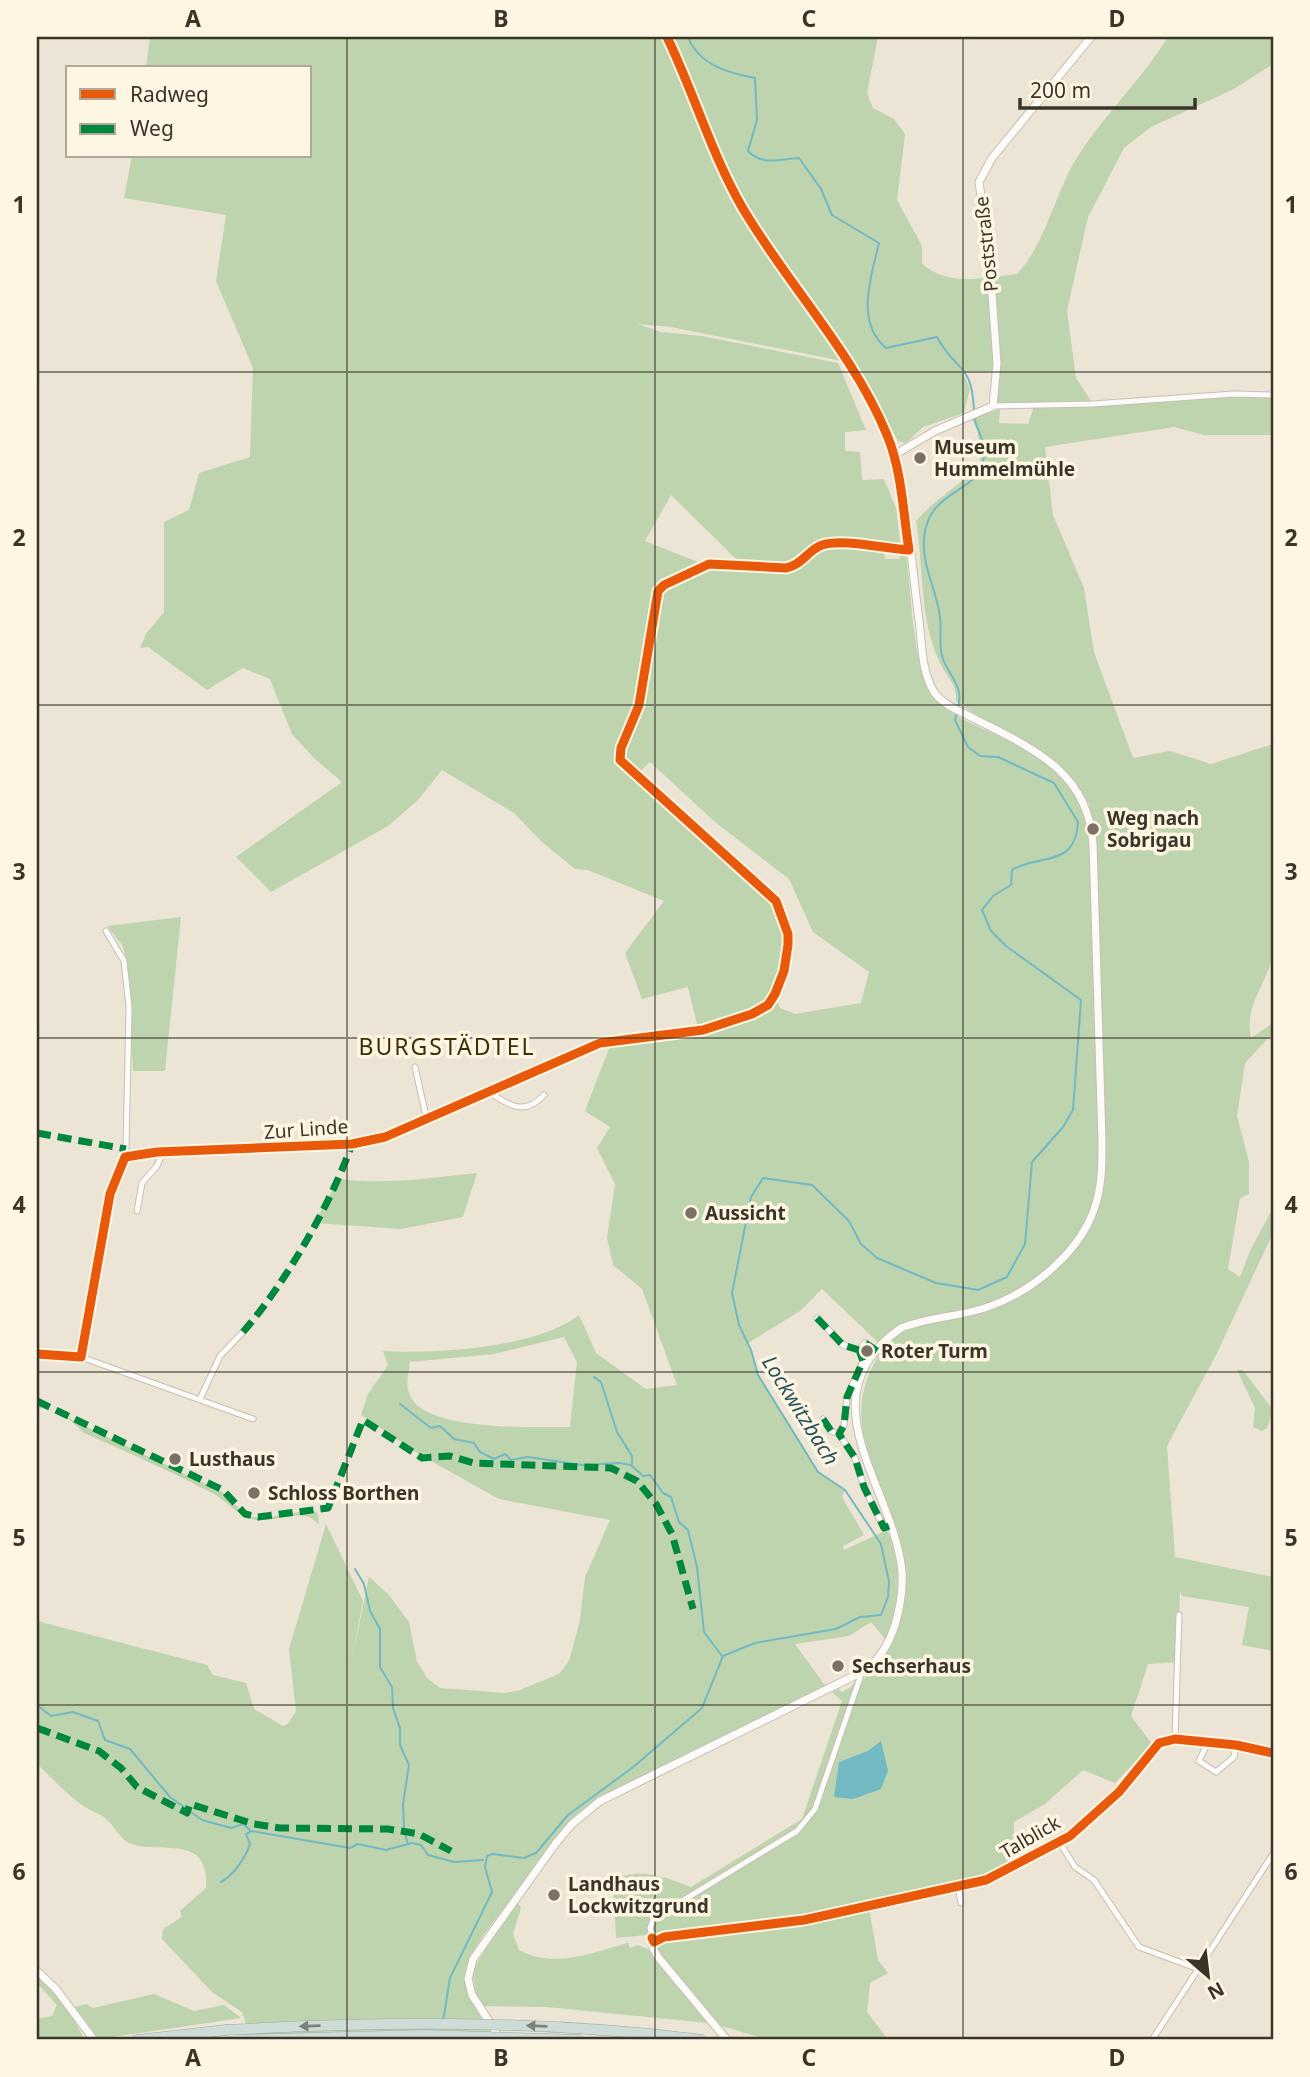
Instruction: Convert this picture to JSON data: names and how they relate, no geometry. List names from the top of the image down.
{
  "streets": {
    "main road": ["Poststraße", "Talblick"],
    "street": ["Zur Linde"]
  },
  "districts": ["BURGSTÄDTEL"],
  "water": ["Lockwitzbach"],
  "places": [
    "Museum Hummelmühle",
    "Weg nach Sobrigau",
    "Aussicht",
    "Roter Turm",
    "Lusthaus",
    "Schloss Borthen",
    "Sechserhaus",
    "Landhaus Lockwitzgrund"
  ],
  "legend": ["Radweg", "Weg"],
  "scale_bar": "200 m",
  "north": "bottom right",
  "grid": {
    "columns": [
      "A",
      "B",
      "C",
      "D"
    ],
    "rows": [
      "1",
      "2",
      "3",
      "4",
      "5",
      "6"
    ]
  }
}
